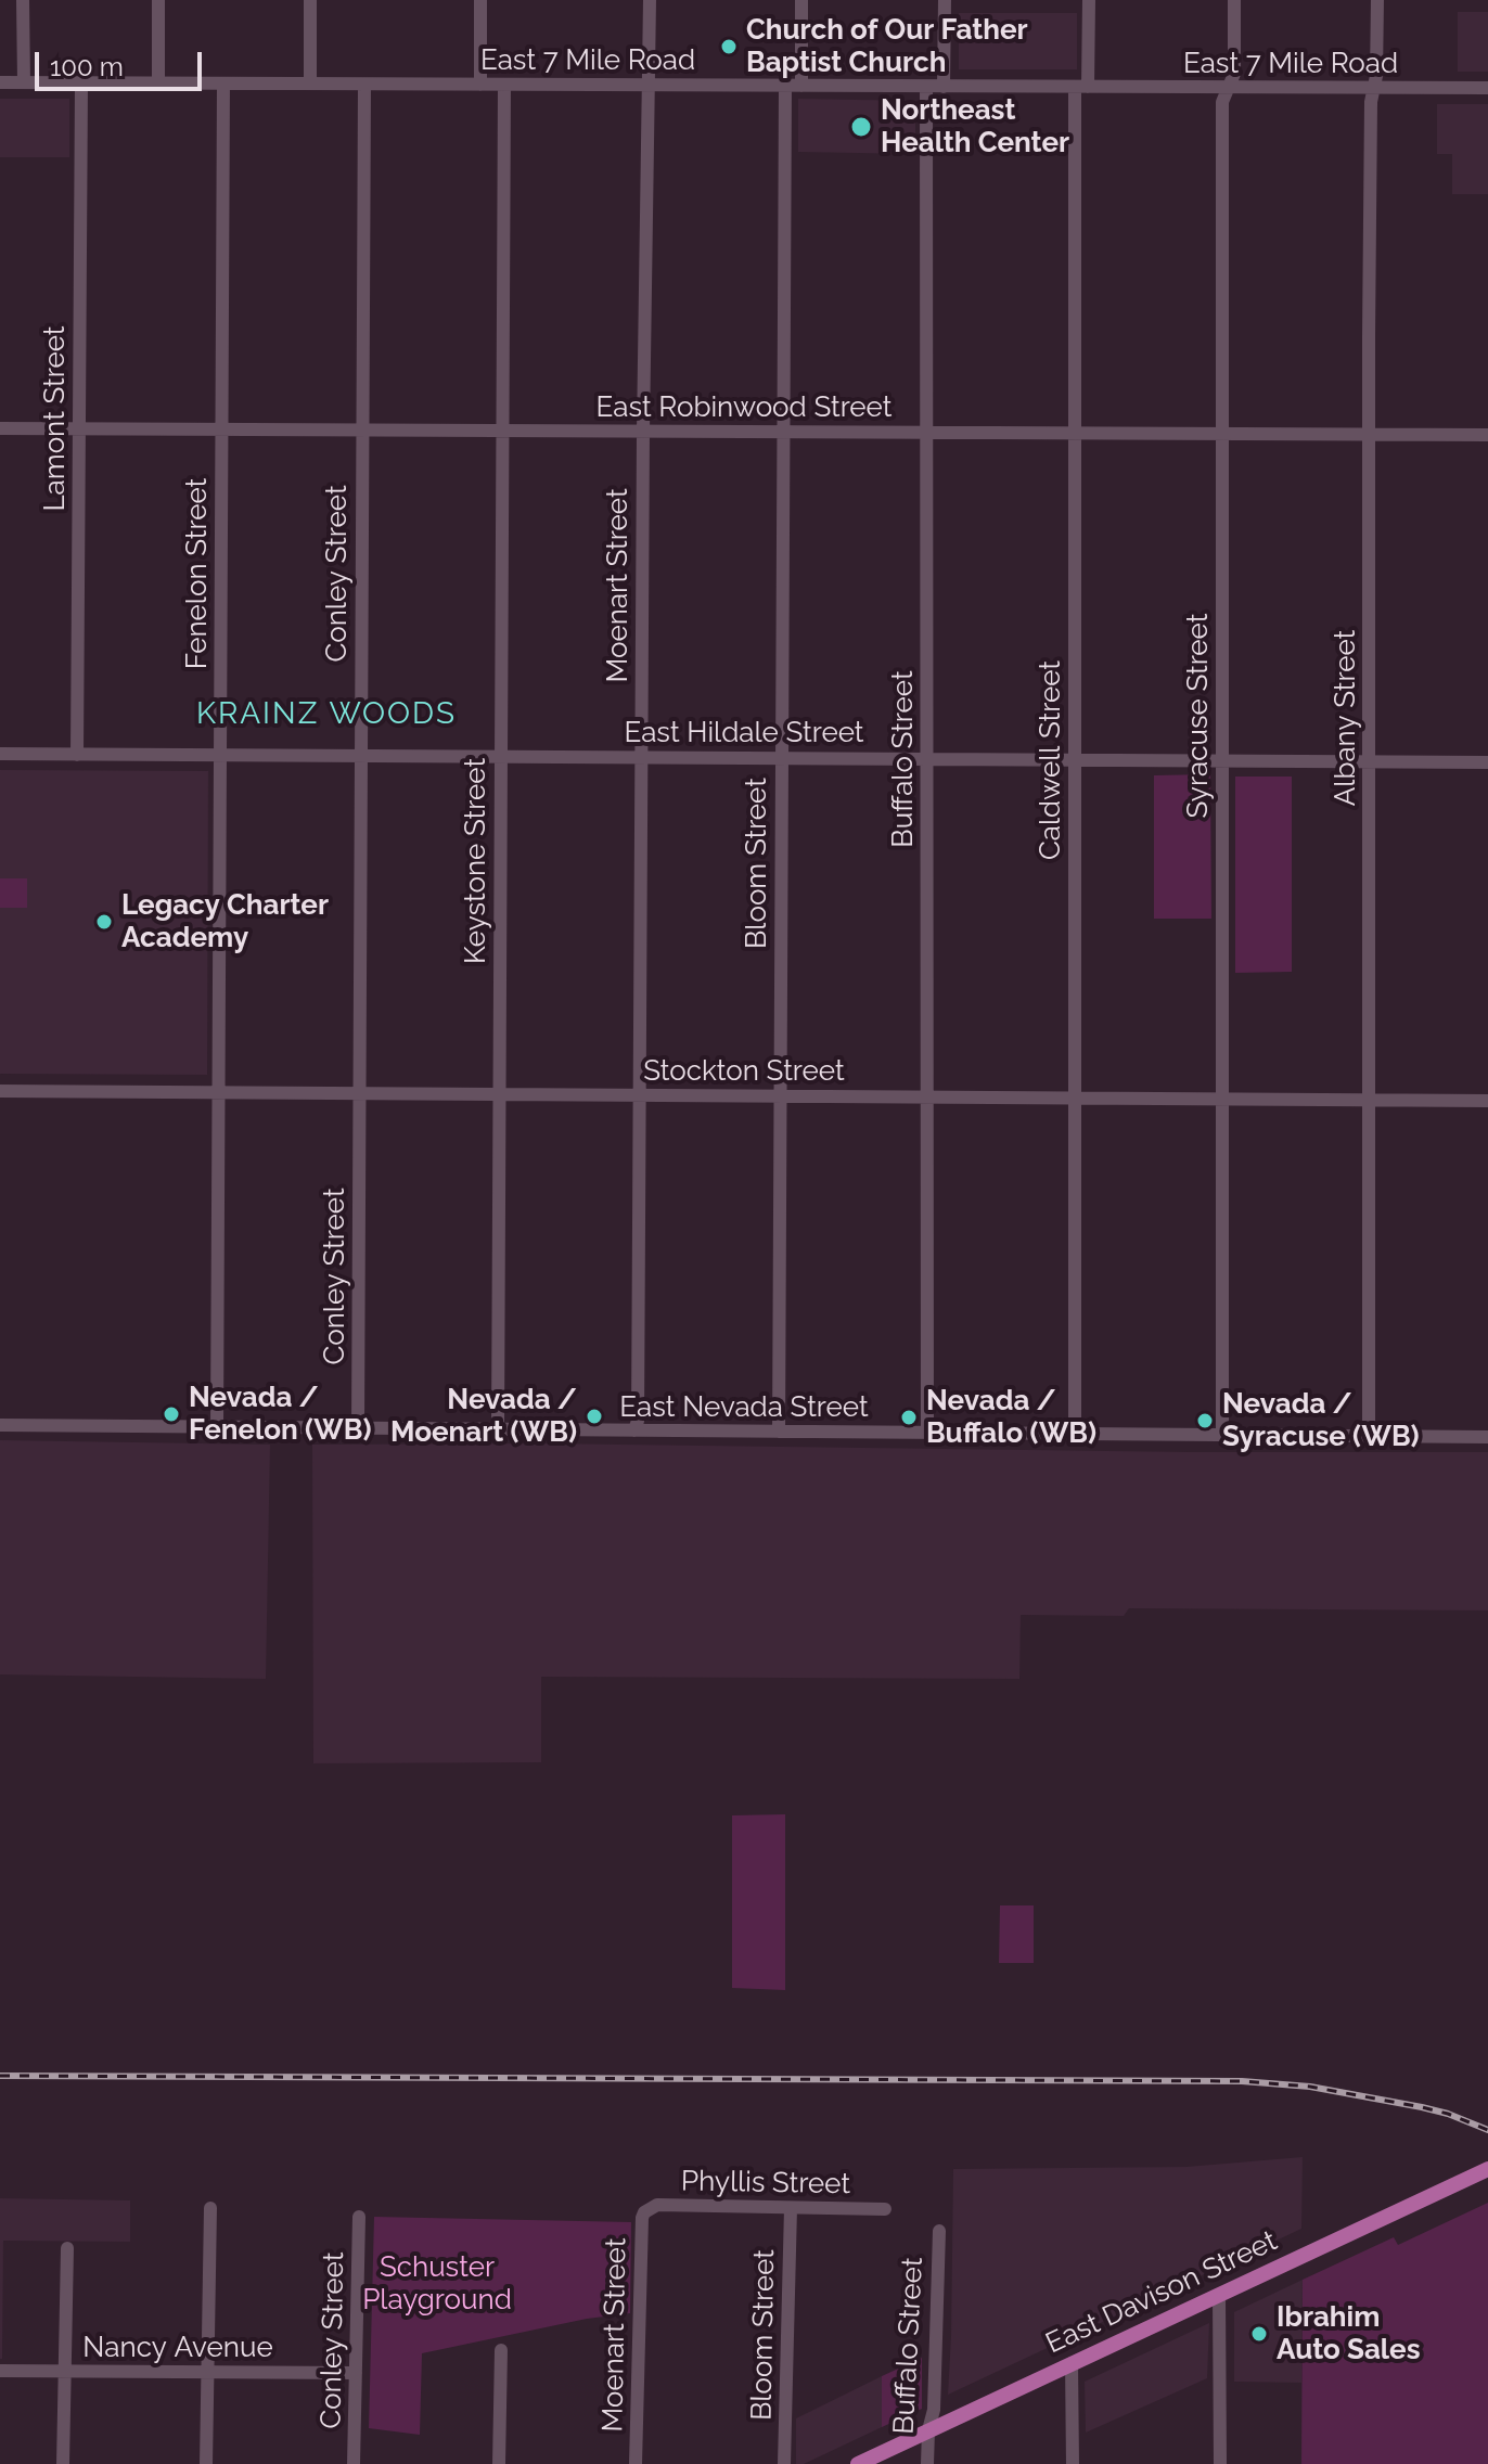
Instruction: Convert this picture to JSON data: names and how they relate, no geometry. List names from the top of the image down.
{
  "streets": {
    "main road": ["East Davison Street"],
    "street": [
      "East 7 Mile Road",
      "East Robinwood Street",
      "Lamont Street",
      "Fenelon Street",
      "Conley Street",
      "Moenart Street",
      "Syracuse Street",
      "Albany Street",
      "East Hildale Street",
      "Buffalo Street",
      "Caldwell Street",
      "Keystone Street",
      "Bloom Street",
      "Stockton Street",
      "East Nevada Street",
      "Phyllis Street",
      "Nancy Avenue"
    ]
  },
  "crossings": [
    ["East 7 Mile Road", "Lamont Street"],
    ["East 7 Mile Road", "Fenelon Street"],
    ["East 7 Mile Road", "Conley Street"],
    ["East 7 Mile Road", "Moenart Street"],
    ["East 7 Mile Road", "Syracuse Street"],
    ["East 7 Mile Road", "Albany Street"],
    ["East 7 Mile Road", "Buffalo Street"],
    ["East 7 Mile Road", "Caldwell Street"],
    ["East 7 Mile Road", "Keystone Street"],
    ["East 7 Mile Road", "Bloom Street"],
    ["East Robinwood Street", "Lamont Street"],
    ["East Robinwood Street", "Fenelon Street"],
    ["East Robinwood Street", "Conley Street"],
    ["East Robinwood Street", "Moenart Street"],
    ["East Robinwood Street", "Syracuse Street"],
    ["East Robinwood Street", "Albany Street"],
    ["East Robinwood Street", "Buffalo Street"],
    ["East Robinwood Street", "Caldwell Street"],
    ["East Robinwood Street", "Keystone Street"],
    ["East Robinwood Street", "Bloom Street"],
    ["Lamont Street", "East Hildale Street"],
    ["Fenelon Street", "East Hildale Street"],
    ["Fenelon Street", "Stockton Street"],
    ["Fenelon Street", "East Nevada Street"],
    ["Conley Street", "East Hildale Street"],
    ["Conley Street", "Stockton Street"],
    ["Conley Street", "East Nevada Street"],
    ["Conley Street", "Nancy Avenue"],
    ["Moenart Street", "East Hildale Street"],
    ["Moenart Street", "Stockton Street"],
    ["Moenart Street", "East Nevada Street"],
    ["Moenart Street", "Phyllis Street"],
    ["Syracuse Street", "East Hildale Street"],
    ["Syracuse Street", "Stockton Street"],
    ["Syracuse Street", "East Nevada Street"],
    ["Albany Street", "East Hildale Street"],
    ["Albany Street", "Stockton Street"],
    ["Albany Street", "East Nevada Street"],
    ["East Hildale Street", "Buffalo Street"],
    ["East Hildale Street", "Caldwell Street"],
    ["East Hildale Street", "Keystone Street"],
    ["East Hildale Street", "Bloom Street"],
    ["Buffalo Street", "Stockton Street"],
    ["Buffalo Street", "East Nevada Street"],
    ["Buffalo Street", "East Davison Street"],
    ["Caldwell Street", "Stockton Street"],
    ["Caldwell Street", "East Nevada Street"],
    ["Keystone Street", "Stockton Street"],
    ["Keystone Street", "East Nevada Street"],
    ["Bloom Street", "Stockton Street"],
    ["Bloom Street", "East Nevada Street"],
    ["Bloom Street", "Phyllis Street"]
  ],
  "districts": ["KRAINZ WOODS"],
  "parks": ["Schuster Playground"],
  "places": [
    "Church of Our Father Baptist Church",
    "Northeast Health Center",
    "Legacy Charter Academy",
    "Nevada / Fenelon (WB)",
    "Nevada / Moenart (WB)",
    "Nevada / Buffalo (WB)",
    "Nevada / Syracuse (WB)",
    "Ibrahim Auto Sales"
  ],
  "scale_bar": "100 m"
}
